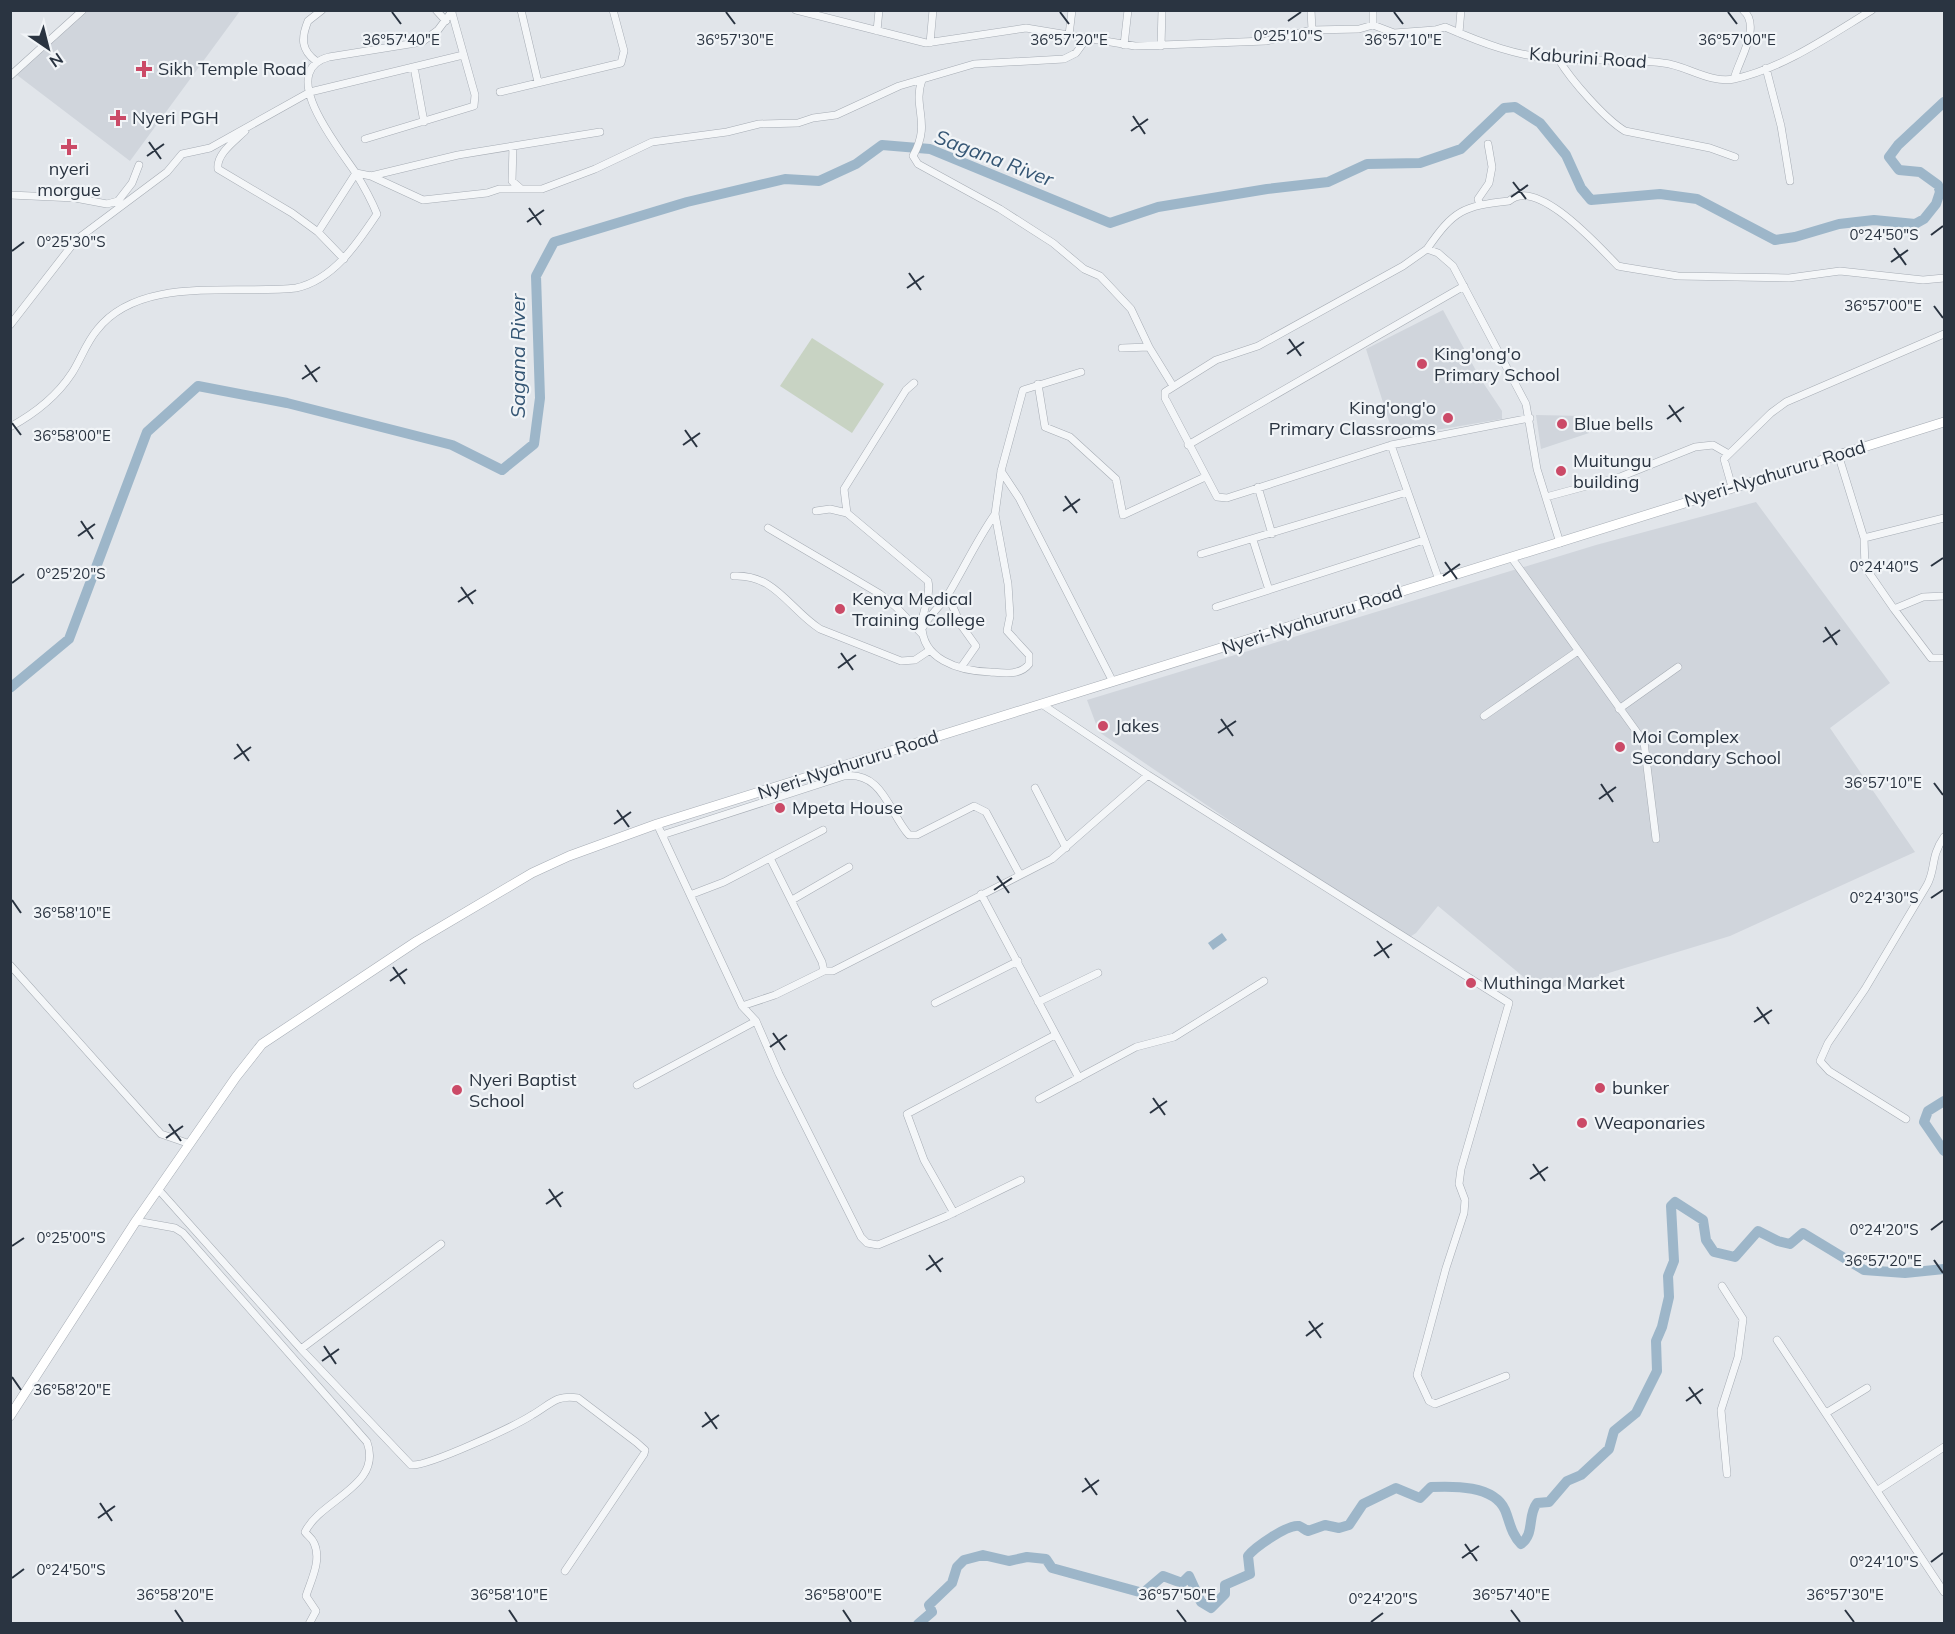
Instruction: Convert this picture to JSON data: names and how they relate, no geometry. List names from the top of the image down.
{
  "streets": {
    "main road": ["Nyeri-Nyahururu Road"],
    "street": ["Kaburini Road"]
  },
  "water": ["Sagana River"],
  "places": {
    "health": ["Sikh Temple Road", "Nyeri PGH", "nyeri morgue"],
    "other": [
      "King'ong'o Primary School",
      "King'ong'o Primary Classrooms",
      "Blue bells",
      "Muitungu building",
      "Kenya Medical Training College",
      "Jakes",
      "Moi Complex Secondary School",
      "Mpeta House",
      "Muthinga Market",
      "bunker",
      "Nyeri Baptist School",
      "Weaponaries"
    ]
  },
  "north": "bottom right",
  "coordinates": [
    "0°25'10\"S",
    "36°57'40\"E",
    "36°57'30\"E",
    "36°57'20\"E",
    "36°57'10\"E",
    "36°57'00\"E",
    "0°24'50\"S",
    "0°25'30\"S",
    "36°58'00\"E",
    "0°24'40\"S",
    "0°25'20\"S",
    "0°24'30\"S",
    "36°58'10\"E",
    "0°24'20\"S",
    "0°25'00\"S",
    "36°58'20\"E",
    "0°24'10\"S",
    "36°57'50\"E"
  ]
}
